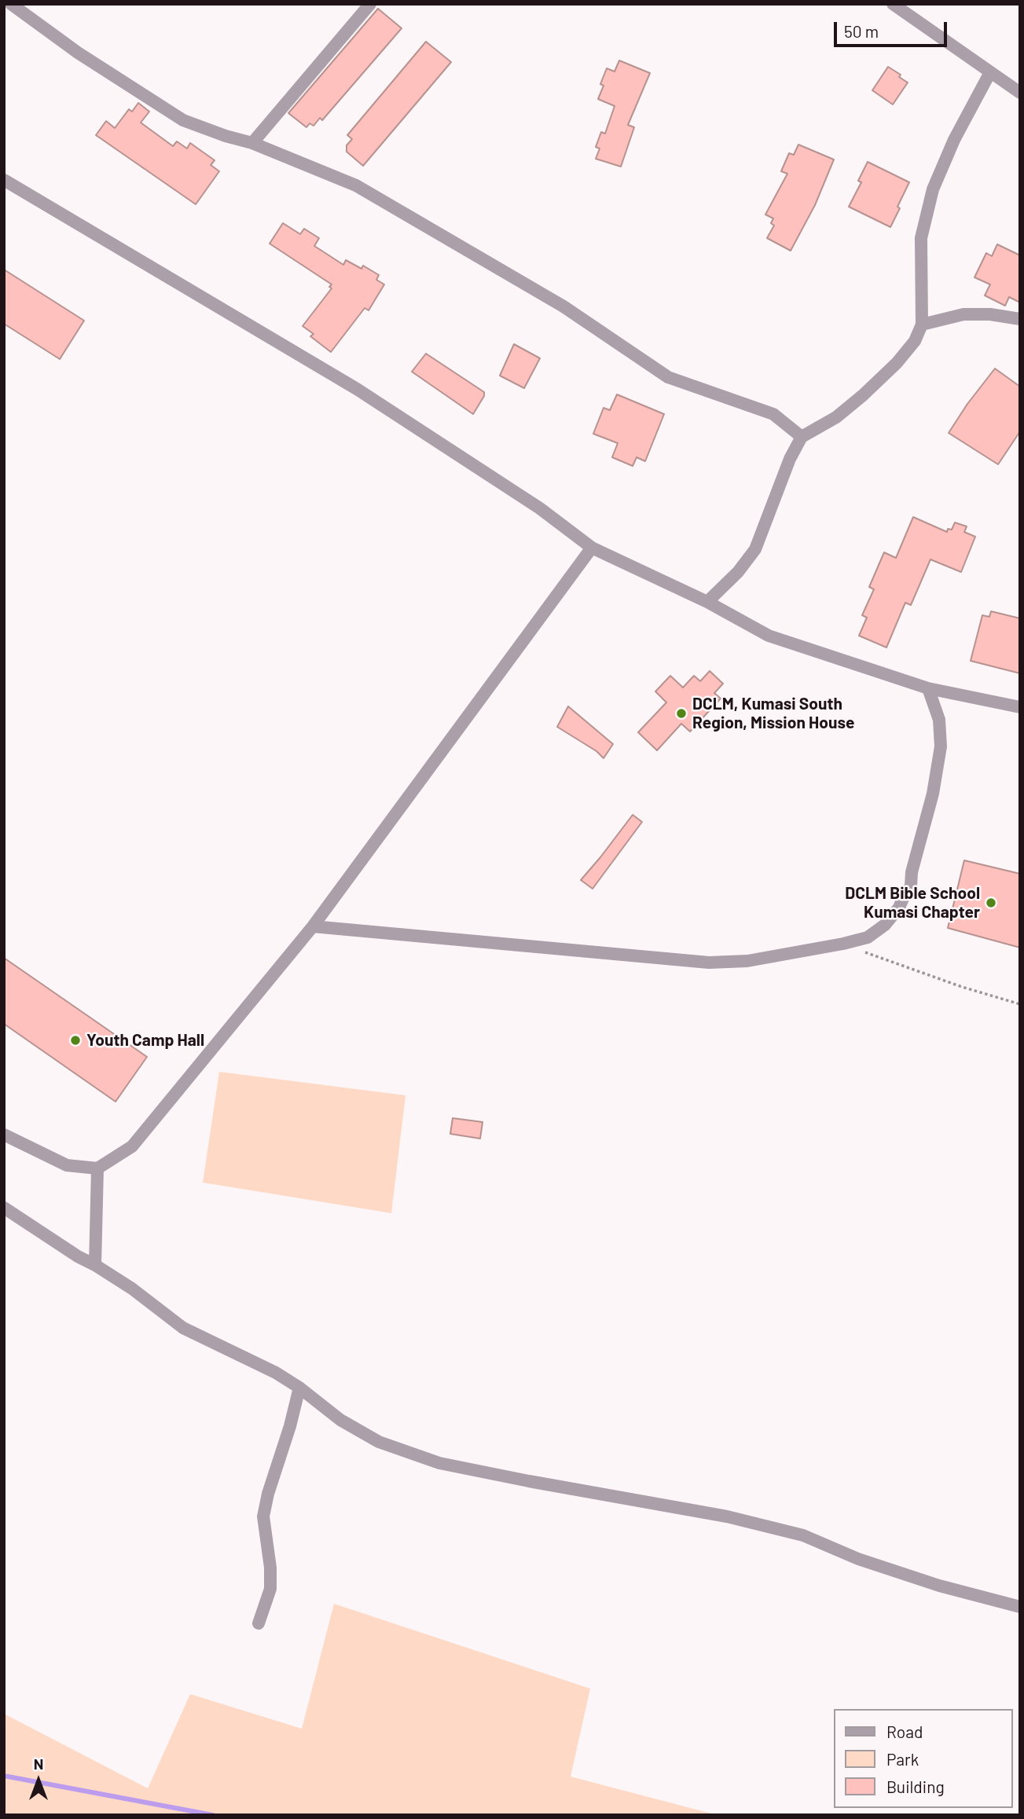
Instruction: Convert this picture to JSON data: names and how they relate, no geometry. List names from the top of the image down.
{
  "places": ["DCLM, Kumasi South Region, Mission House", "DCLM Bible School Kumasi Chapter", "Youth Camp Hall"],
  "legend": ["Road", "Park", "Building"],
  "scale_bar": "50 m",
  "north": "top"
}
